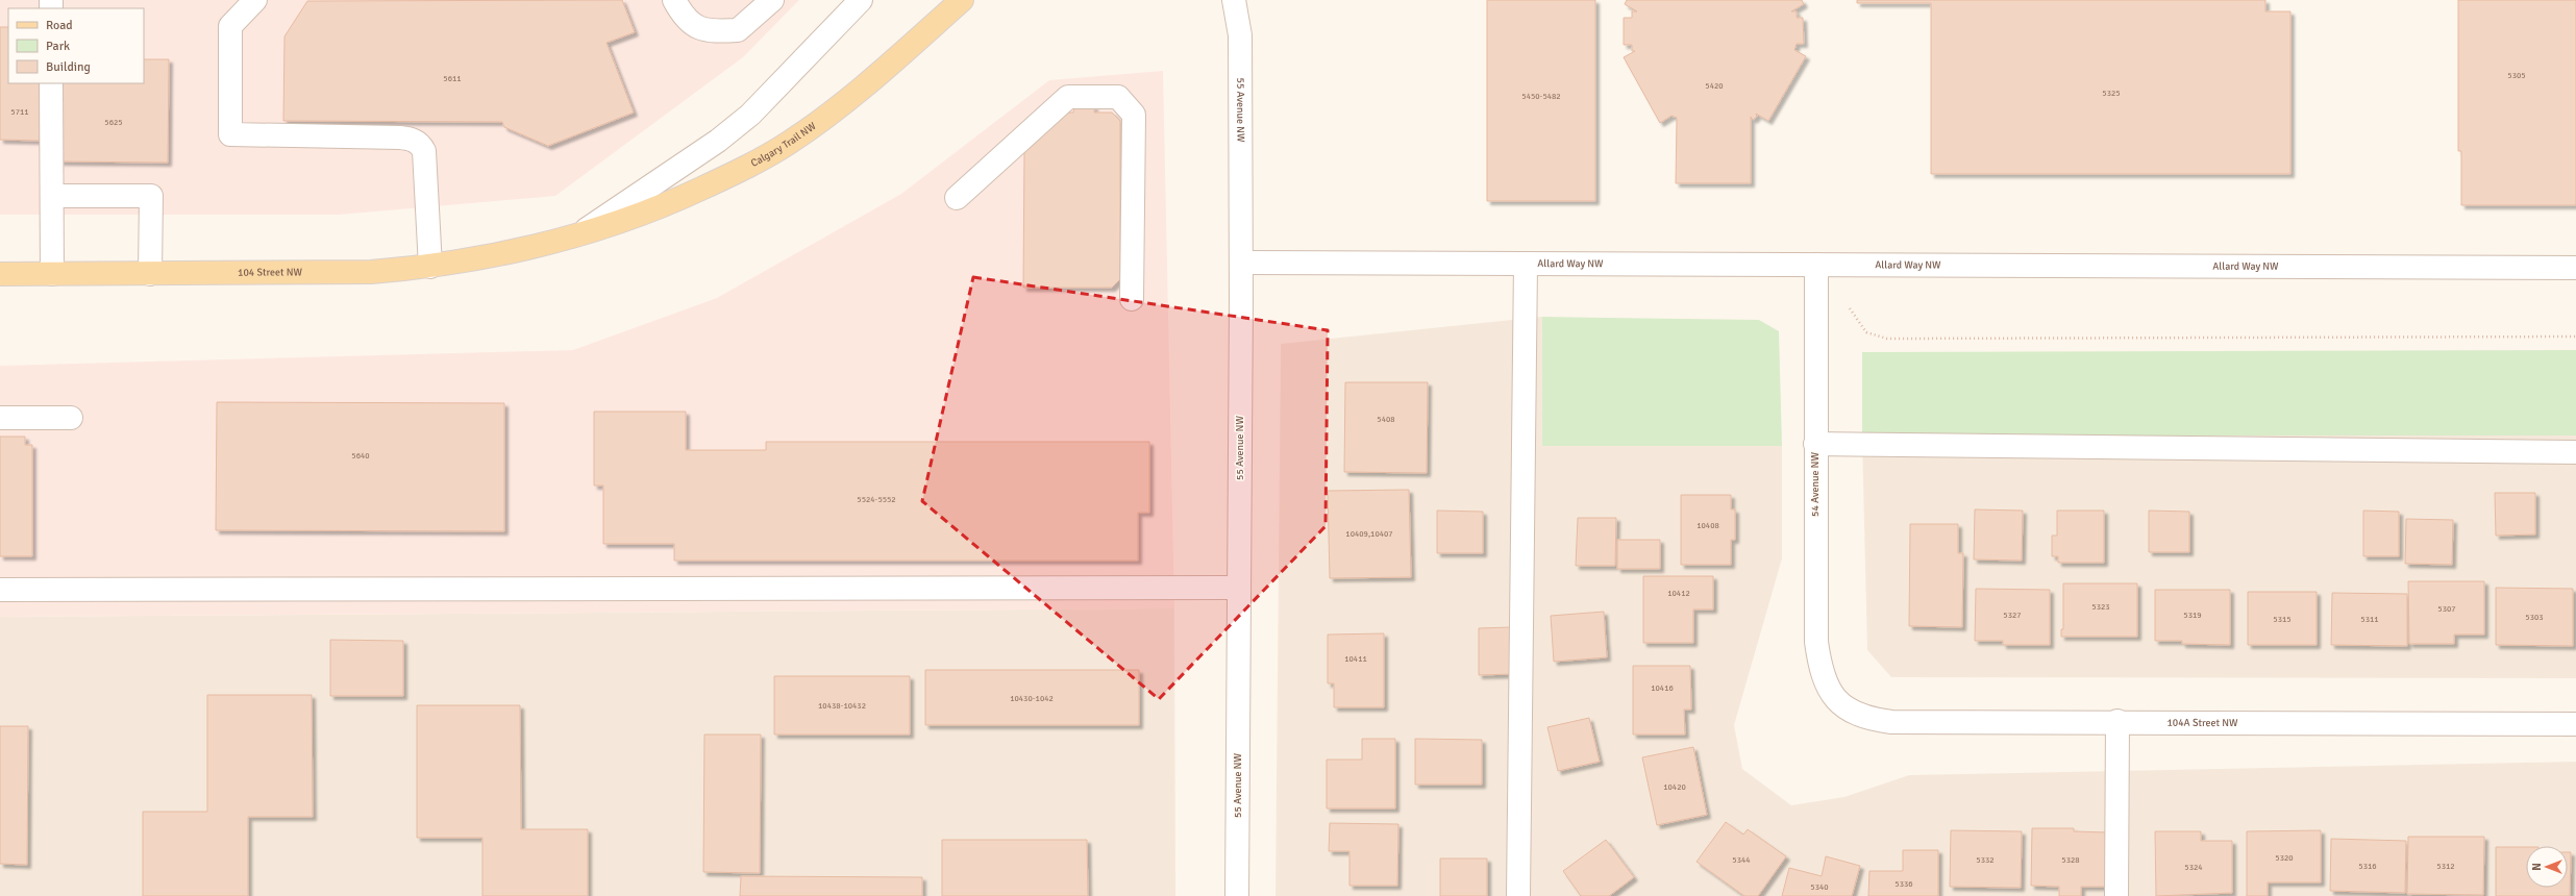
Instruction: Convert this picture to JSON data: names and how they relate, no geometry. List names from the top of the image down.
{
  "streets": {
    "main road": ["Calgary Trail NW", "104 Street NW"],
    "street": [
      "55 Avenue NW",
      "Allard Way NW",
      "54 Avenue NW",
      "104A Street NW"
    ]
  },
  "crossings": [
    ["55 Avenue NW", "Allard Way NW"],
    ["Calgary Trail NW", "104 Street NW"],
    ["Allard Way NW", "54 Avenue NW"],
    ["54 Avenue NW", "104A Street NW"]
  ],
  "house_numbers": [
    "5305",
    "5611",
    "5420",
    "5325",
    "5450-5482",
    "5711",
    "5625",
    "5408",
    "5640",
    "5524-5552",
    "10408",
    "10409,10407",
    "10412",
    "5323",
    "5307",
    "5327",
    "5319",
    "5303",
    "5315",
    "5311",
    "10411",
    "10416",
    "10430-1042",
    "10438-10432",
    "10420",
    "5320",
    "5344",
    "5332",
    "5328",
    "5316",
    "5312",
    "5324",
    "5336",
    "5340"
  ],
  "legend": ["Road", "Park", "Building"],
  "north": "left"
}
